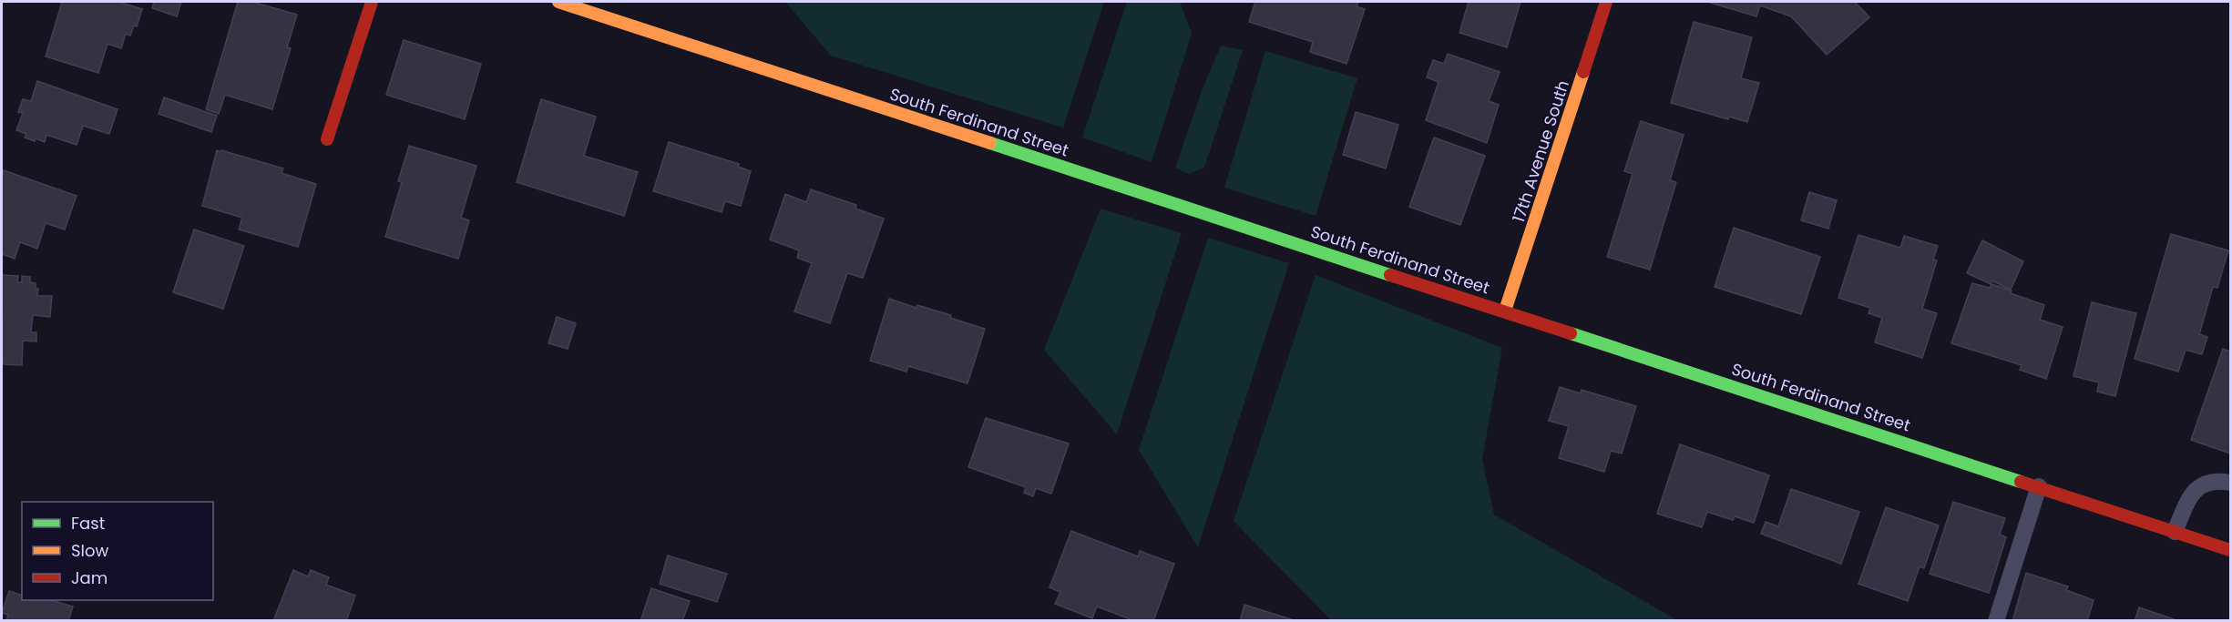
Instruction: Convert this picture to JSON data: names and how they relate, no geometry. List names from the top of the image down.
{
  "streets": {
    "street": ["South Ferdinand Street", "17th Avenue South"]
  },
  "crossings": [
    ["South Ferdinand Street", "17th Avenue South"]
  ],
  "legend": ["Fast", "Slow", "Jam"]
}
